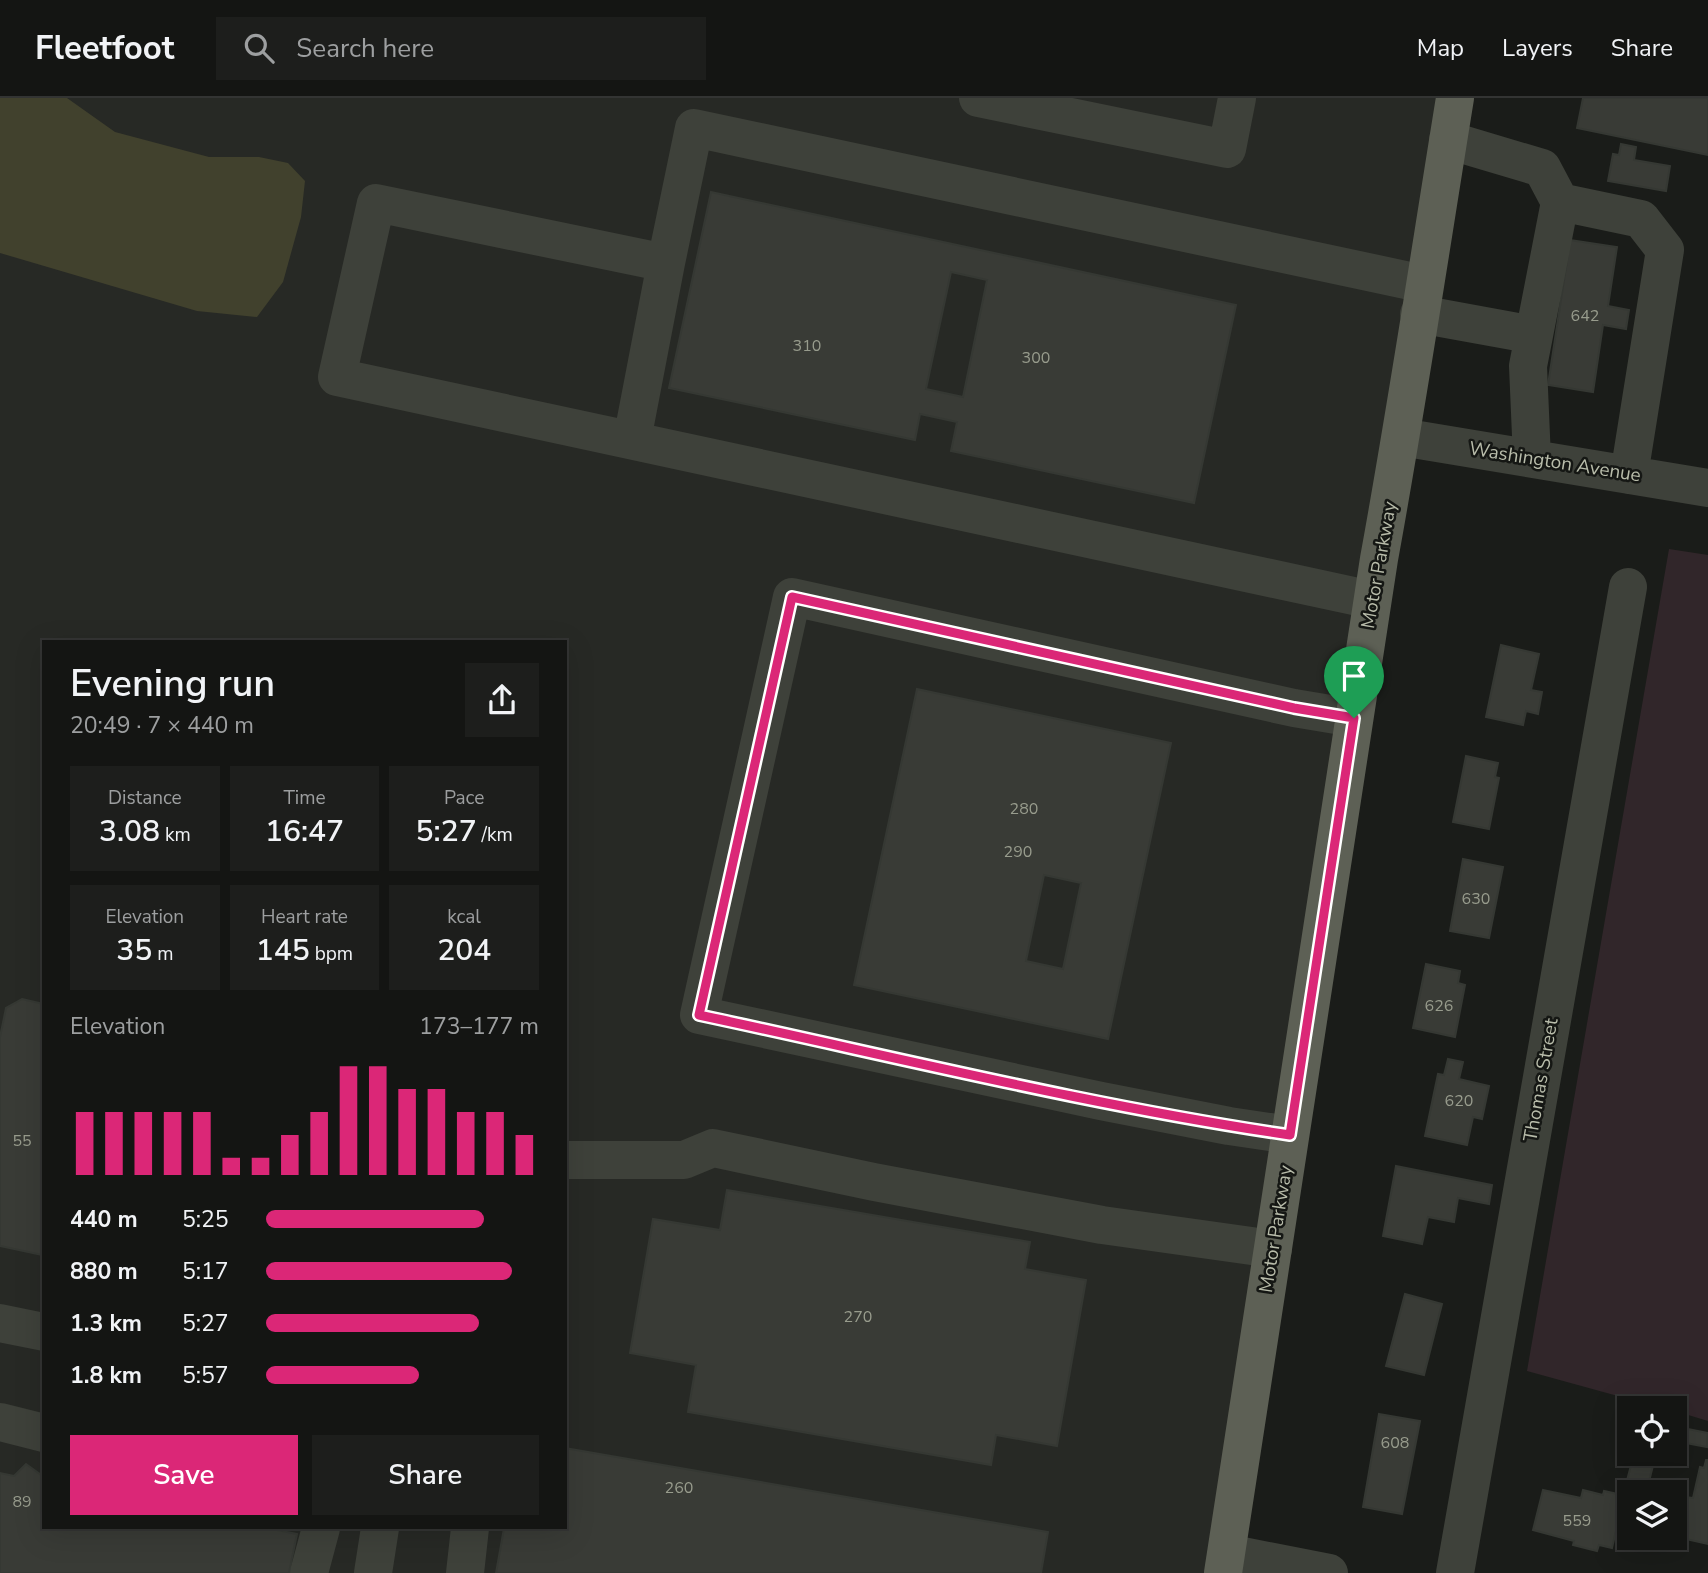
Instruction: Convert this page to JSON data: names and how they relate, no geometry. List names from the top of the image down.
{
  "streets": {
    "main road": ["Motor Parkway"],
    "street": ["Washington Avenue", "Thomas Street"]
  },
  "crossings": [
    ["Washington Avenue", "Motor Parkway"]
  ],
  "house_numbers": [
    "642",
    "310",
    "300",
    "280",
    "290",
    "630",
    "626",
    "620",
    "55",
    "270",
    "608",
    "260",
    "89",
    "559"
  ],
  "page": {
    "header": "Fleetfoot",
    "search": "Search here",
    "nav": ["Map", "Layers", "Share"],
    "heading": ["Evening run", "20:49 · 7 × 440 m"],
    "stats": [
      ["Distance", "3.08 km"],
      ["Time", "16:47"],
      ["Pace", "5:27 /km"],
      ["Elevation", "35 m"],
      ["Heart rate", "145 bpm"],
      ["kcal", "204"]
    ],
    "chart": ["Elevation", "173–177 m"],
    "list": [
      {
        "name": "440 m",
        "note": "5:25"
      },
      {
        "name": "880 m",
        "note": "5:17"
      },
      {
        "name": "1.3 km",
        "note": "5:27"
      },
      {
        "name": "1.8 km",
        "note": "5:57"
      }
    ],
    "buttons": ["Save", "Share"]
  }
}
